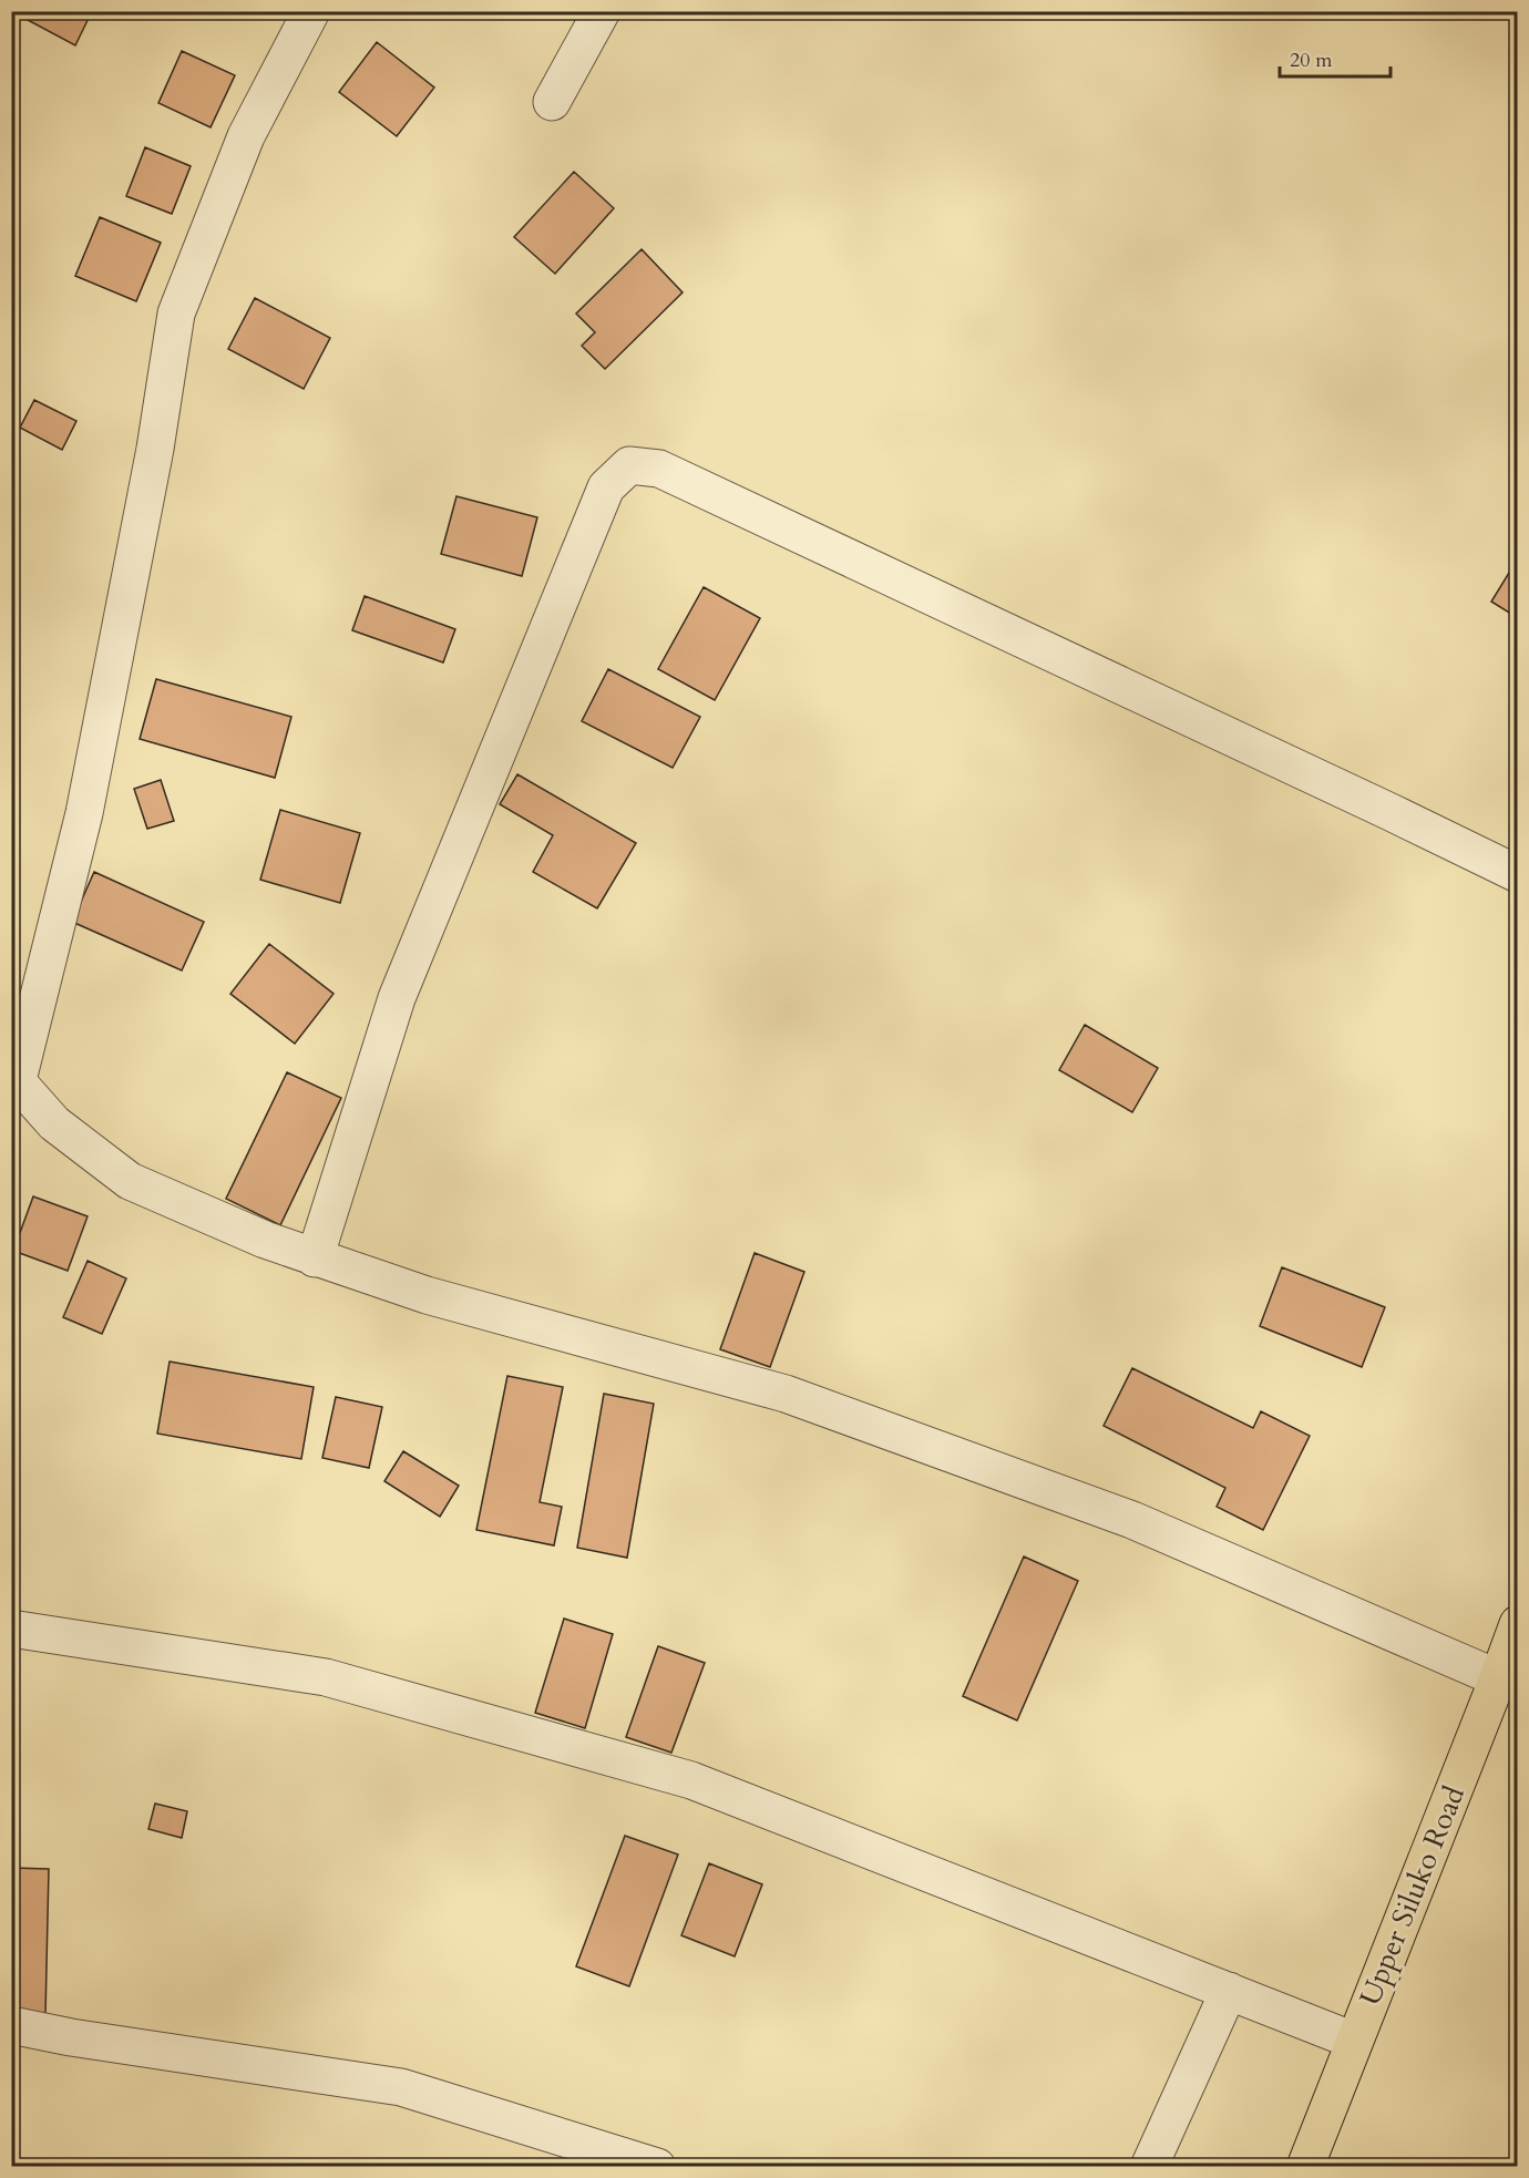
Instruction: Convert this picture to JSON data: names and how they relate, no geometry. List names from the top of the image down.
{
  "streets": {
    "main road": ["Upper Siluko Road"]
  },
  "scale_bar": "20 m"
}
